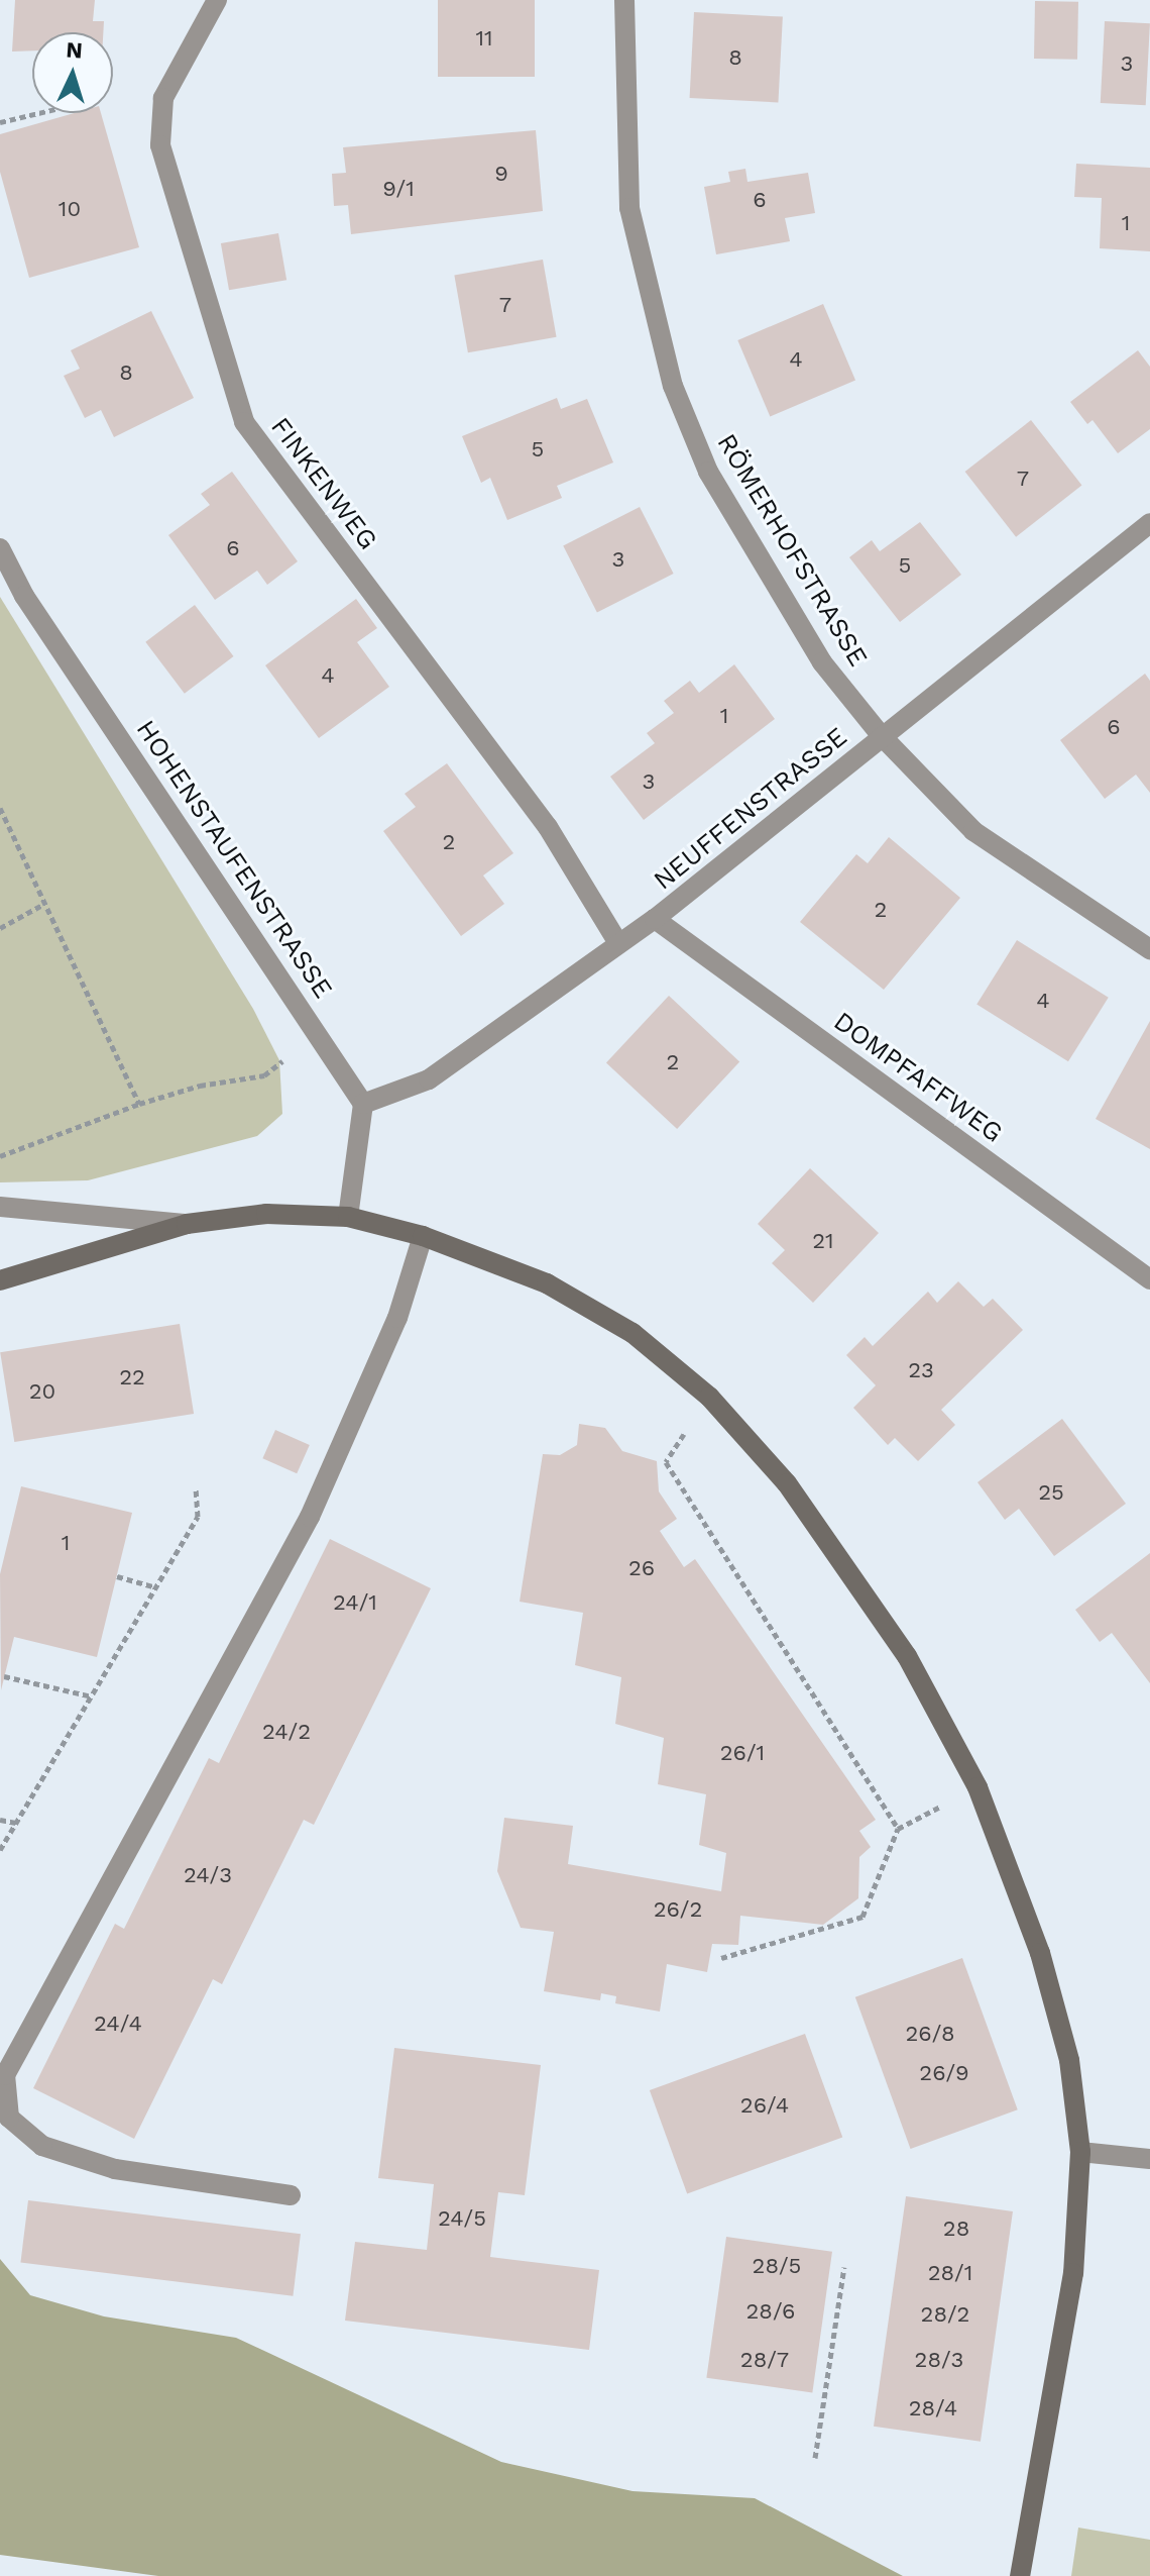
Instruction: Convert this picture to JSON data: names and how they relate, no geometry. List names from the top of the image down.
{
  "streets": {
    "street": [
      "FINKENWEG",
      "RÖMERHOFSTRASSE",
      "NEUFFENSTRASSE",
      "HOHENSTAUFENSTRASSE",
      "DOMPFAFFWEG"
    ]
  },
  "crossings": [
    ["FINKENWEG", "NEUFFENSTRASSE"],
    ["RÖMERHOFSTRASSE", "NEUFFENSTRASSE"],
    ["NEUFFENSTRASSE", "HOHENSTAUFENSTRASSE"],
    ["NEUFFENSTRASSE", "DOMPFAFFWEG"]
  ],
  "house_numbers": [
    "11",
    "8",
    "3",
    "9",
    "9/1",
    "6",
    "10",
    "1",
    "7",
    "4",
    "8",
    "5",
    "7",
    "6",
    "3",
    "5",
    "4",
    "1",
    "6",
    "3",
    "2",
    "2",
    "4",
    "2",
    "21",
    "23",
    "22",
    "20",
    "25",
    "1",
    "26",
    "24/1",
    "24/2",
    "26/1",
    "24/3",
    "26/2",
    "24/4",
    "26/8",
    "26/9",
    "26/4",
    "24/5",
    "28",
    "28/5",
    "28/1",
    "28/6",
    "28/2",
    "28/7",
    "28/3",
    "28/4"
  ],
  "north": "top"
}
